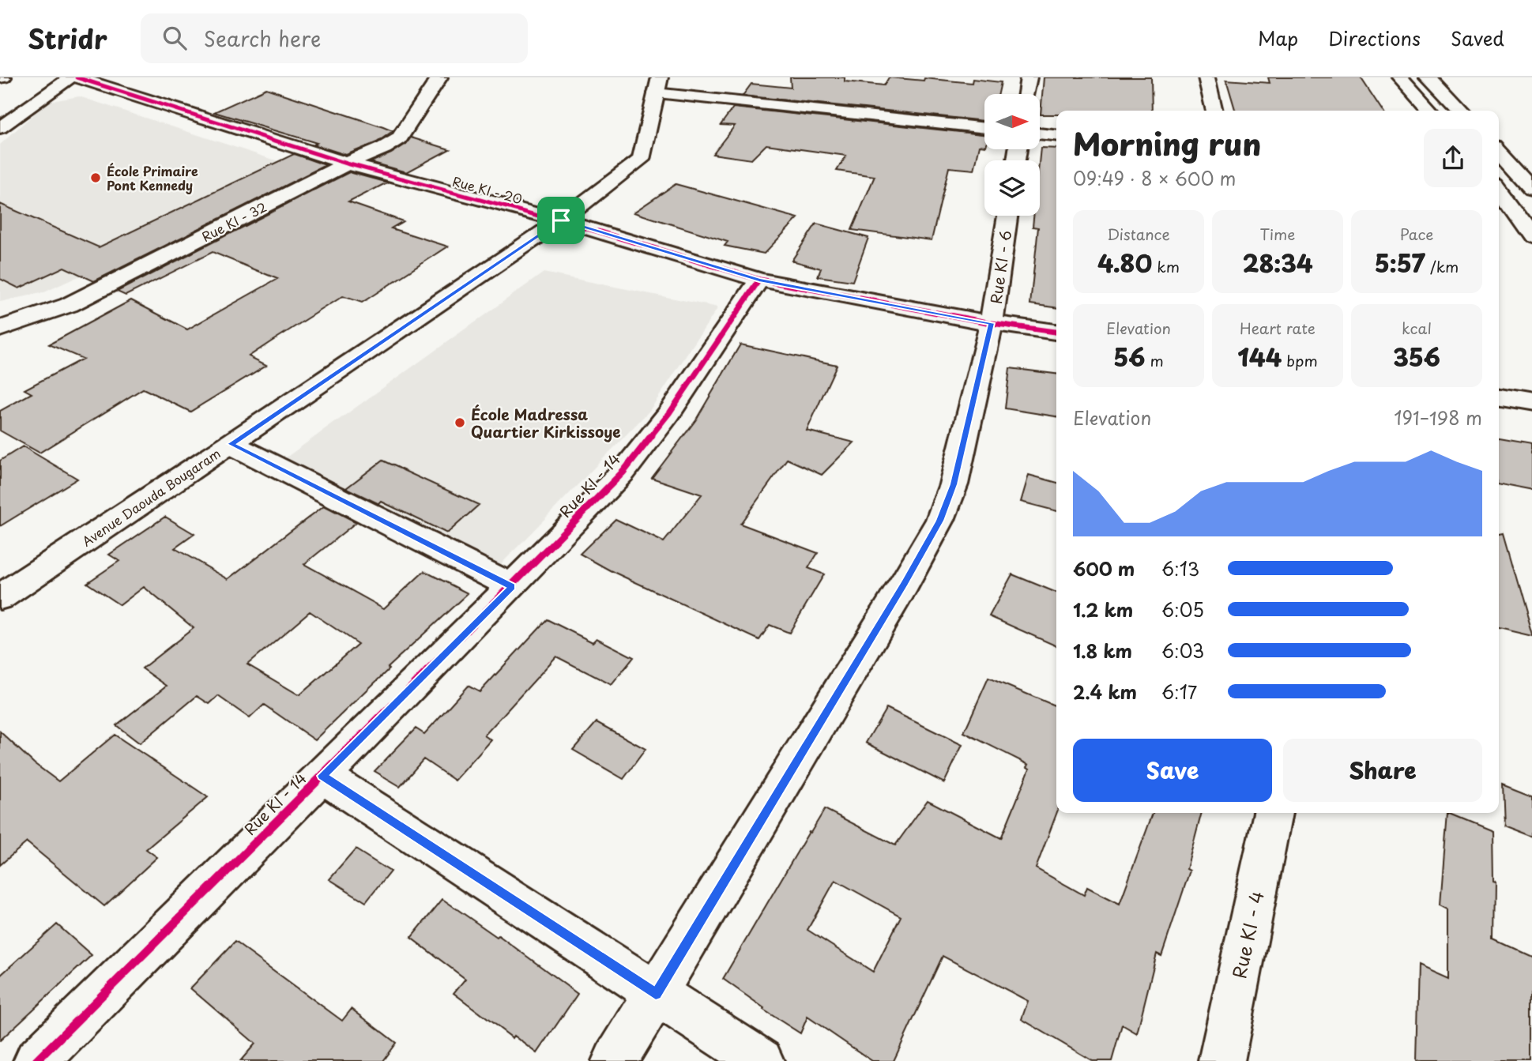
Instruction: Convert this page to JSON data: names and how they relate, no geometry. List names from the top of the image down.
{
  "streets": {
    "main road": [
      "Rue KI - 20",
      "Rue KI - 32",
      "Rue KI - 6",
      "Rue KI - 14",
      "Avenue Daouda Bougaram",
      "Rue KI - 4"
    ]
  },
  "crossings": [
    ["Rue KI - 20", "Rue KI - 32"],
    ["Rue KI - 20", "Rue KI - 6"],
    ["Rue KI - 20", "Rue KI - 14"],
    ["Rue KI - 20", "Avenue Daouda Bougaram"]
  ],
  "places": ["École Primaire Pont Kennedy", "École Madressa Quartier Kirkissoye"],
  "north": "right",
  "page": {
    "header": "Stridr",
    "search": "Search here",
    "nav": ["Map", "Directions", "Saved"],
    "heading": ["Morning run", "09:49 · 8 × 600 m"],
    "stats": [
      ["Distance", "4.80 km"],
      ["Time", "28:34"],
      ["Pace", "5:57 /km"],
      ["Elevation", "56 m"],
      ["Heart rate", "144 bpm"],
      ["kcal", "356"]
    ],
    "chart": ["Elevation", "191–198 m"],
    "list": [
      {
        "name": "600 m",
        "note": "6:13"
      },
      {
        "name": "1.2 km",
        "note": "6:05"
      },
      {
        "name": "1.8 km",
        "note": "6:03"
      },
      {
        "name": "2.4 km",
        "note": "6:17"
      }
    ],
    "buttons": ["Save", "Share"]
  }
}
